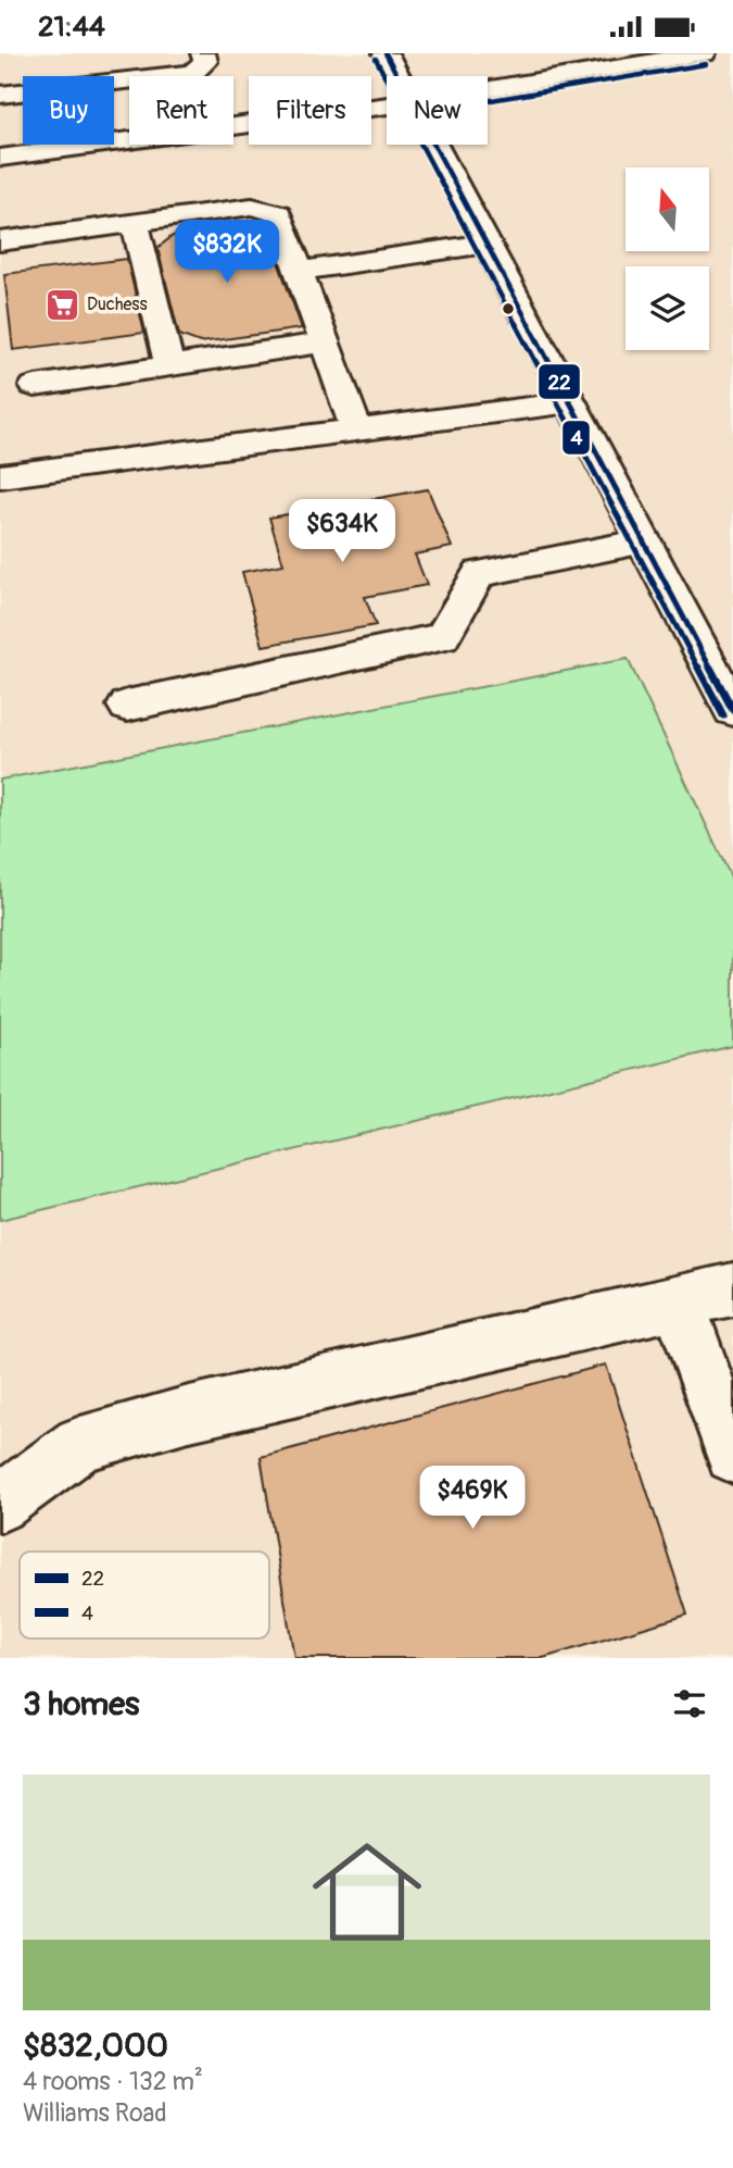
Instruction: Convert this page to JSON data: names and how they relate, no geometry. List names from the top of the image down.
{
  "places": {
    "supermarket": ["Duchess"]
  },
  "lines": ["transit line 22", "transit line 4"],
  "legend": ["22", "4"],
  "north": "top",
  "page": {
    "status": "21:44",
    "chip": [
      "Buy",
      "Rent",
      "Filters",
      "New"
    ],
    "price": ["$832K", "$634K", "$469K"],
    "heading": "3 homes",
    "list": [
      {
        "name": "$832,000",
        "note": "4 rooms · 132 m² · Williams Road"
      }
    ]
  }
}
